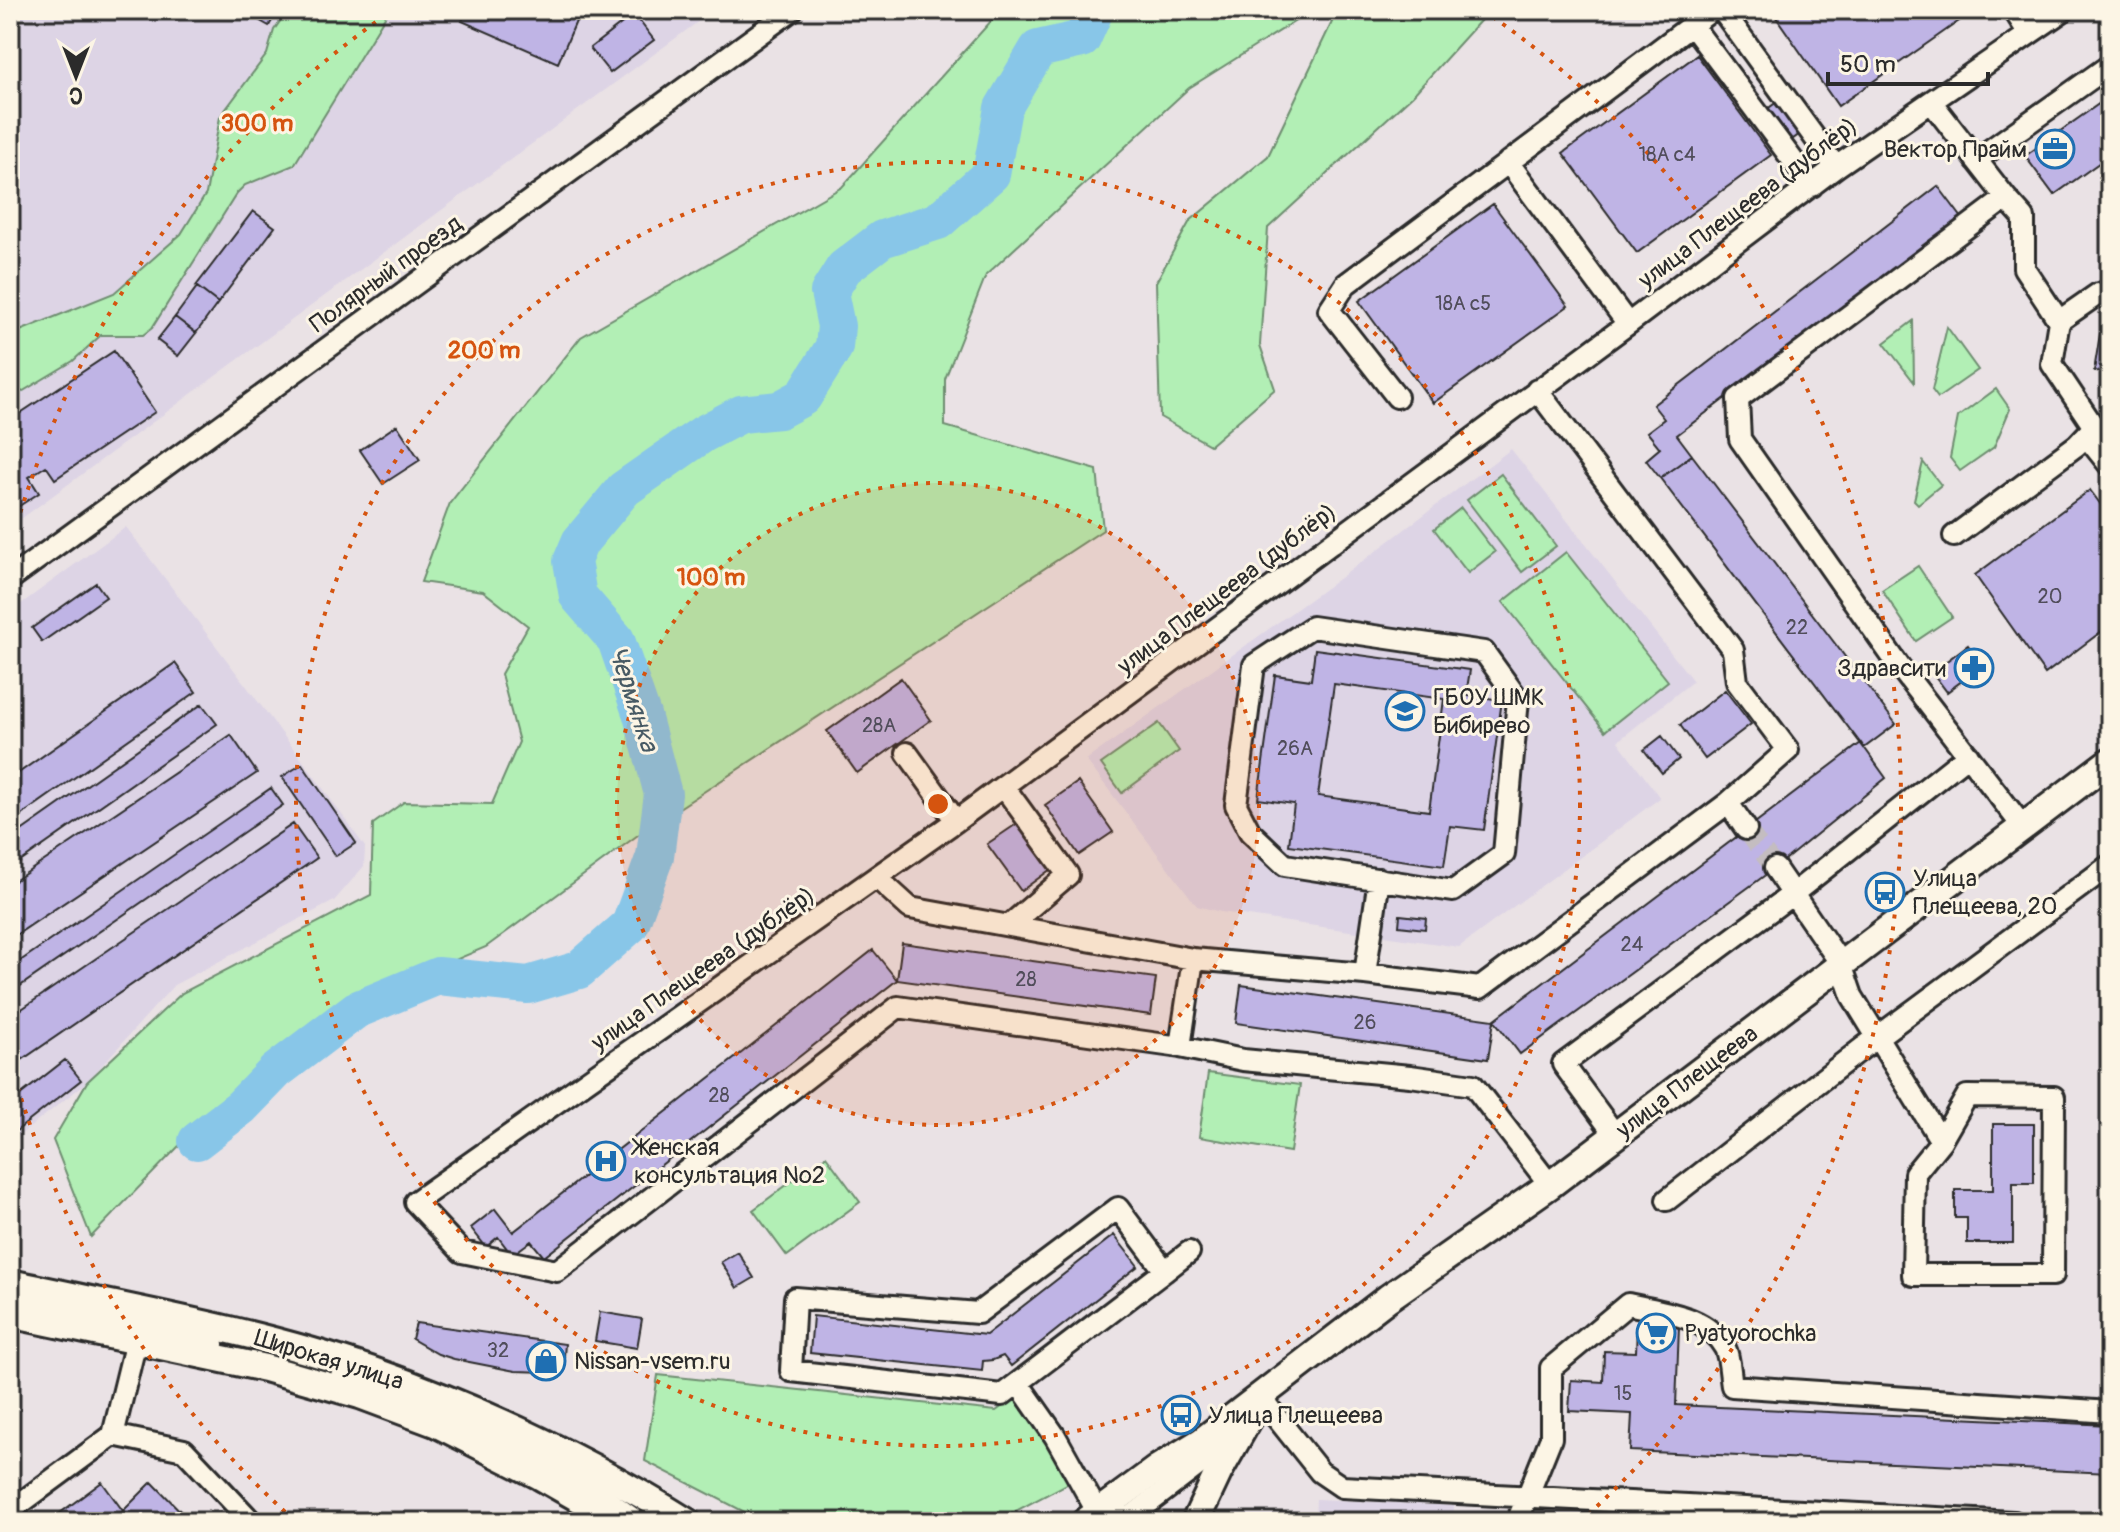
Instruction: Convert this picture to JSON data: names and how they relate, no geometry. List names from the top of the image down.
{
  "streets": {
    "main road": ["улица Плещеева", "Широкая улица"],
    "street": ["улица Плещеева (дублёр)", "Полярный проезд"]
  },
  "water": ["Чермянка"],
  "places": {
    "office": ["Вектор Прайм"],
    "pharmacy": ["Здравсити"],
    "school or university": ["ГБОУ ШМК Бибирево"],
    "bus stop": ["Улица Плещеева, 20", "Улица Плещеева"],
    "hospital": ["Женская консультация №2"],
    "supermarket": ["Pyatyorochka"],
    "shop": ["Nissan-vsem.ru"]
  },
  "house_numbers": [
    "18А с4",
    "18А с5",
    "20",
    "22",
    "28А",
    "26А",
    "24",
    "28",
    "26",
    "28",
    "32",
    "15"
  ],
  "scale_bar": "50 m",
  "north": "bottom",
  "rings": ["300 m", "200 m", "100 m"]
}
